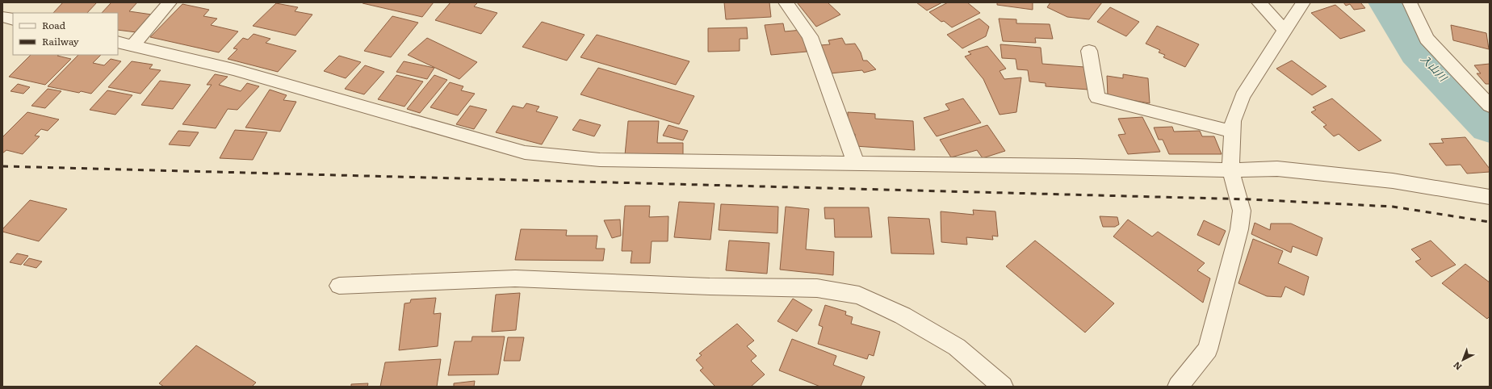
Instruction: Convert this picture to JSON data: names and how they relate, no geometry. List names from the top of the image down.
{
  "water": ["入山川"],
  "legend": ["Road", "Railway"],
  "north": "bottom left"
}
